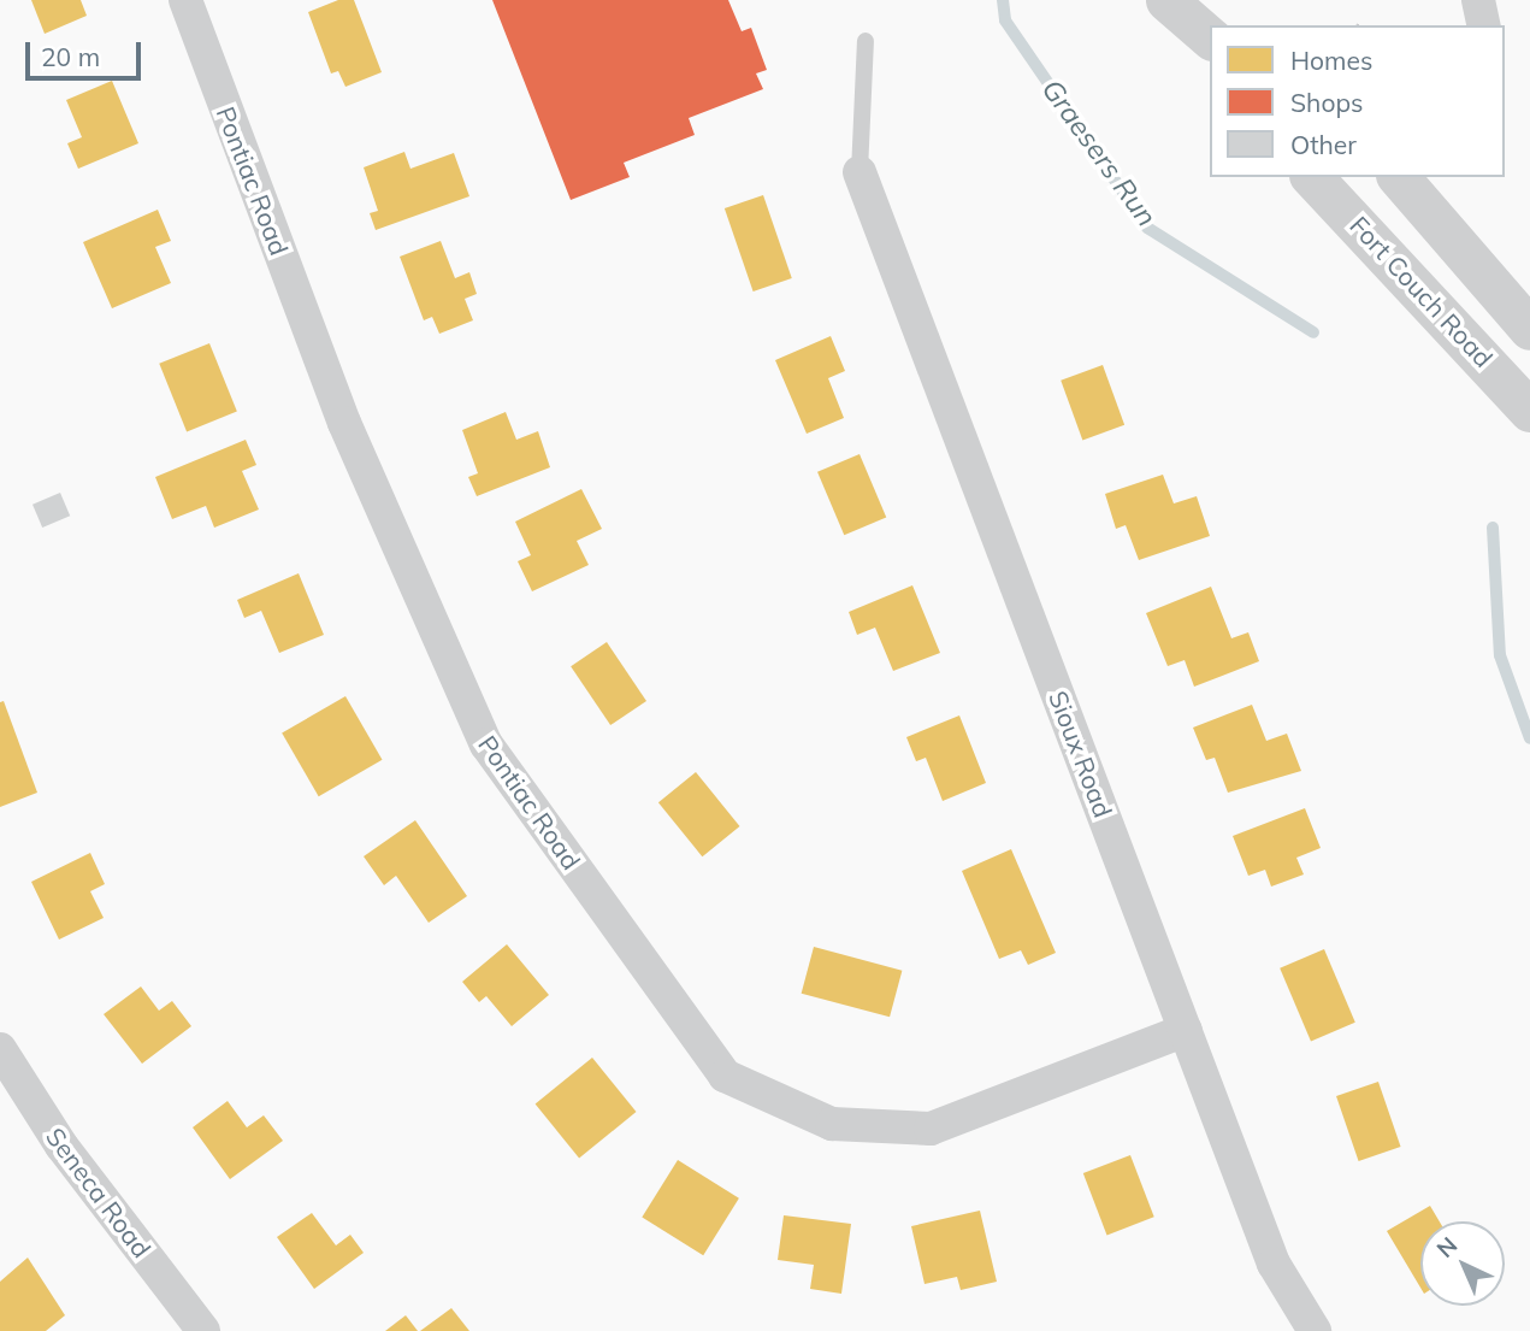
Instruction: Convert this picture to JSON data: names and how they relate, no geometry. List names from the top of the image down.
{
  "streets": {
    "street": [
      "Pontiac Road",
      "Fort Couch Road",
      "Sioux Road",
      "Seneca Road"
    ]
  },
  "crossings": [
    ["Pontiac Road", "Sioux Road"]
  ],
  "water": ["Graesers Run"],
  "legend": ["Homes", "Shops", "Other"],
  "scale_bar": "20 m",
  "north": "top left"
}
